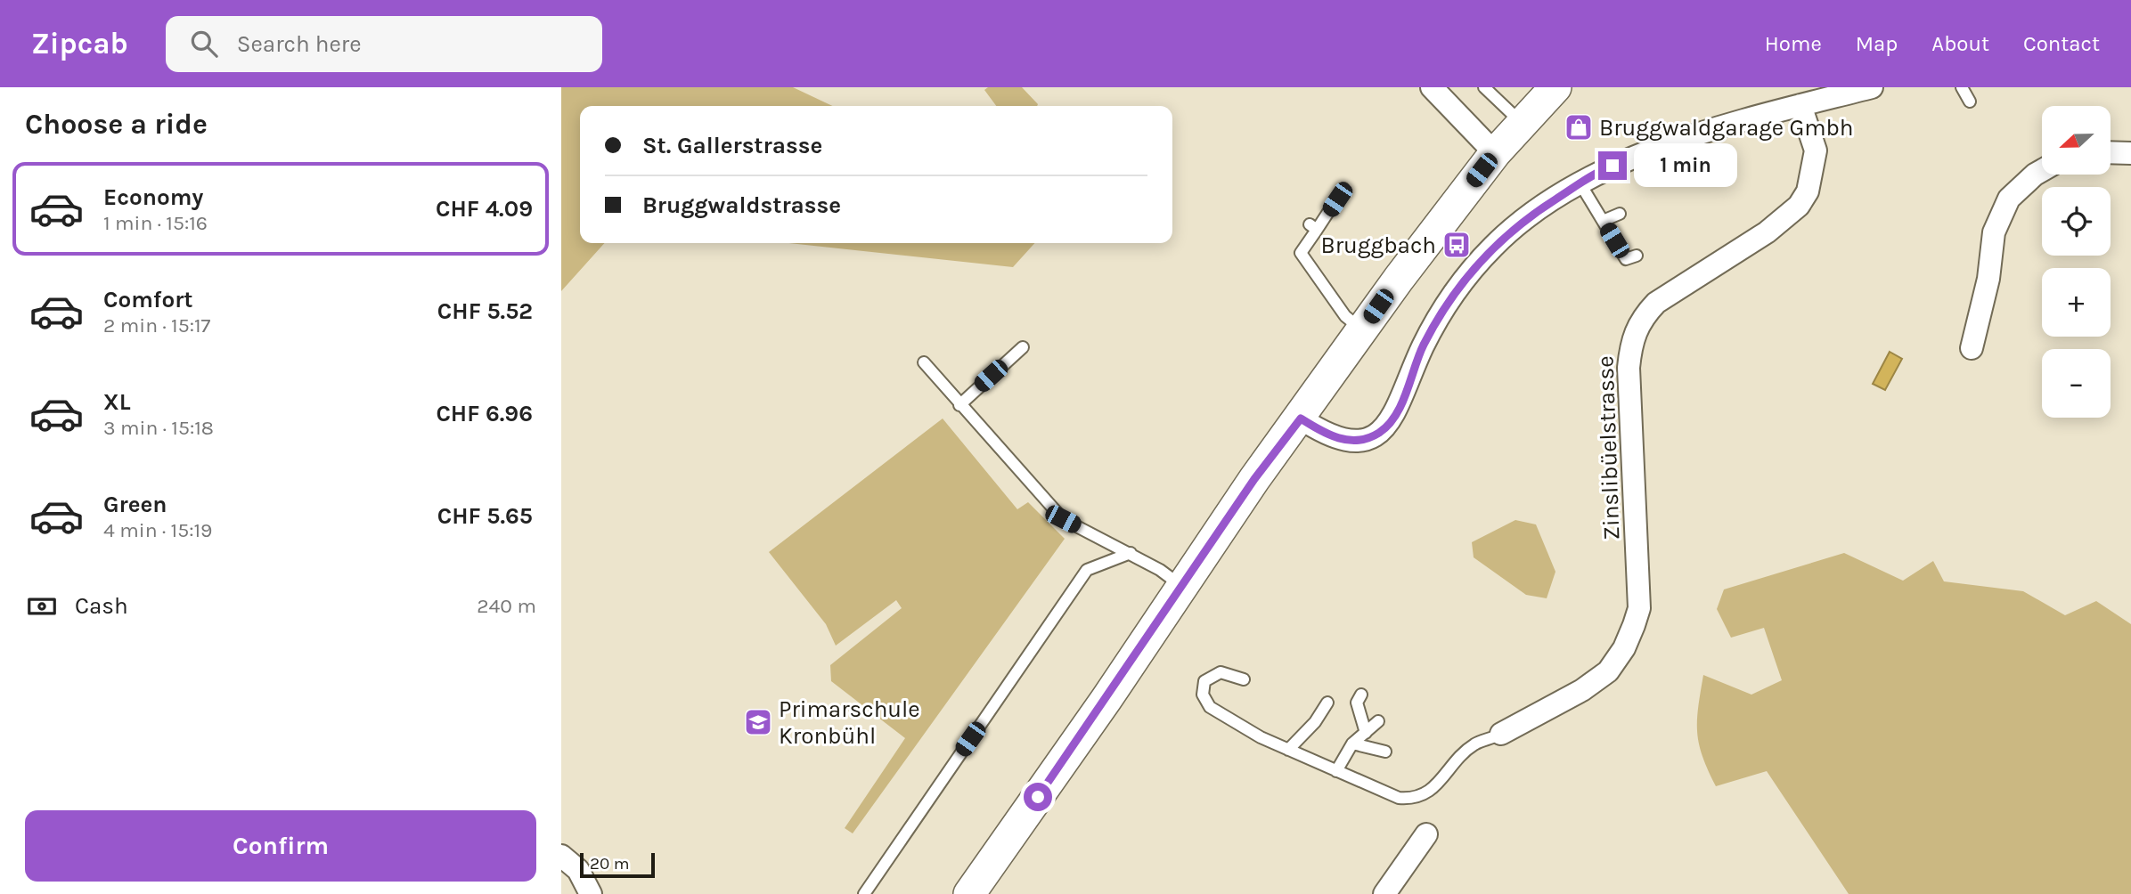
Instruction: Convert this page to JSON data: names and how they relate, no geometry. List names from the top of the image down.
{
  "streets": {
    "street": ["Zinslibüelstrasse"]
  },
  "places": {
    "shop": ["Bruggwaldgarage Gmbh"],
    "bus stop": ["Bruggbach"],
    "school or university": ["Primarschule Kronbühl"]
  },
  "scale_bar": "20 m",
  "north": "left",
  "page": {
    "header": "Zipcab",
    "search": "Search here",
    "nav": [
      "Home",
      "Map",
      "About",
      "Contact"
    ],
    "heading": "Choose a ride",
    "map_buttons": ["+", "−"],
    "banner": ["St. Gallerstrasse", "Bruggwaldstrasse"],
    "bubble": "1 min",
    "list": [
      {
        "name": "Economy",
        "note": "1 min · 15:16",
        "value": "CHF 4.09"
      },
      {
        "name": "Comfort",
        "note": "2 min · 15:17",
        "value": "CHF 5.52"
      },
      {
        "name": "XL",
        "note": "3 min · 15:18",
        "value": "CHF 6.96"
      },
      {
        "name": "Green",
        "note": "4 min · 15:19",
        "value": "CHF 5.65"
      }
    ],
    "pay": ["Cash", "240 m"],
    "buttons": "Confirm",
    "scale": "20 m"
  }
}
